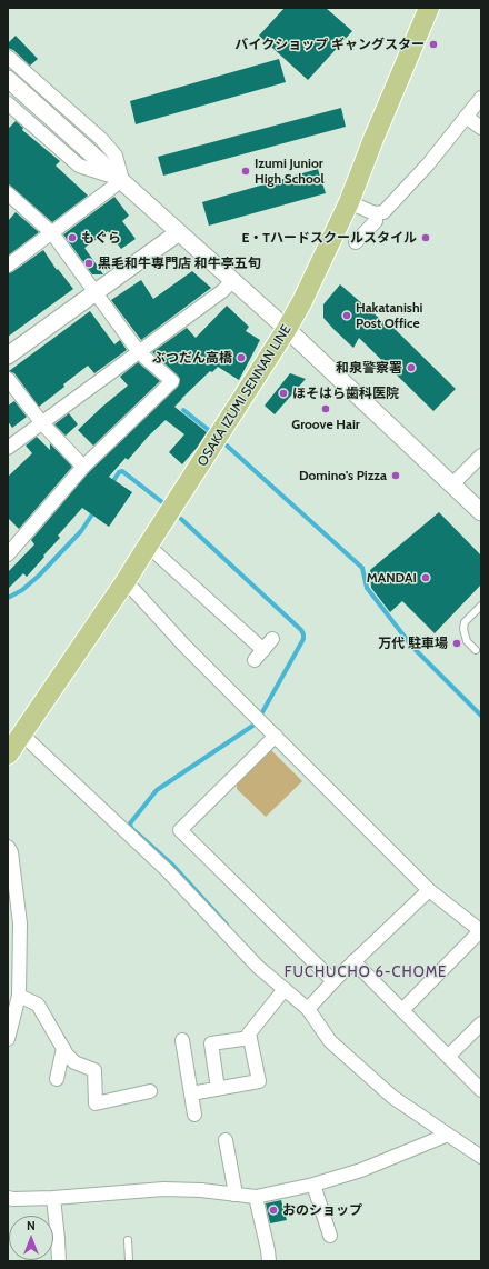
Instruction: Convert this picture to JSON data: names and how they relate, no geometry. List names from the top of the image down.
{
  "streets": {
    "main road": ["OSAKA IZUMI SENNAN LINE"]
  },
  "districts": ["FUCHUCHO 6-CHOME"],
  "places": [
    "バイクショップ ギャングスター",
    "Izumi Junior High School",
    "もぐら",
    "E・Tハードスクールスタイル",
    "黒毛和牛専門店 和牛亭五旬",
    "Hakatanishi Post Office",
    "ぶつだん高橋",
    "和泉警察署",
    "ほそはら歯科医院",
    "Groove Hair",
    "Domino's Pizza",
    "MANDAI",
    "万代 駐車場",
    "おのショップ"
  ],
  "north": "top"
}
